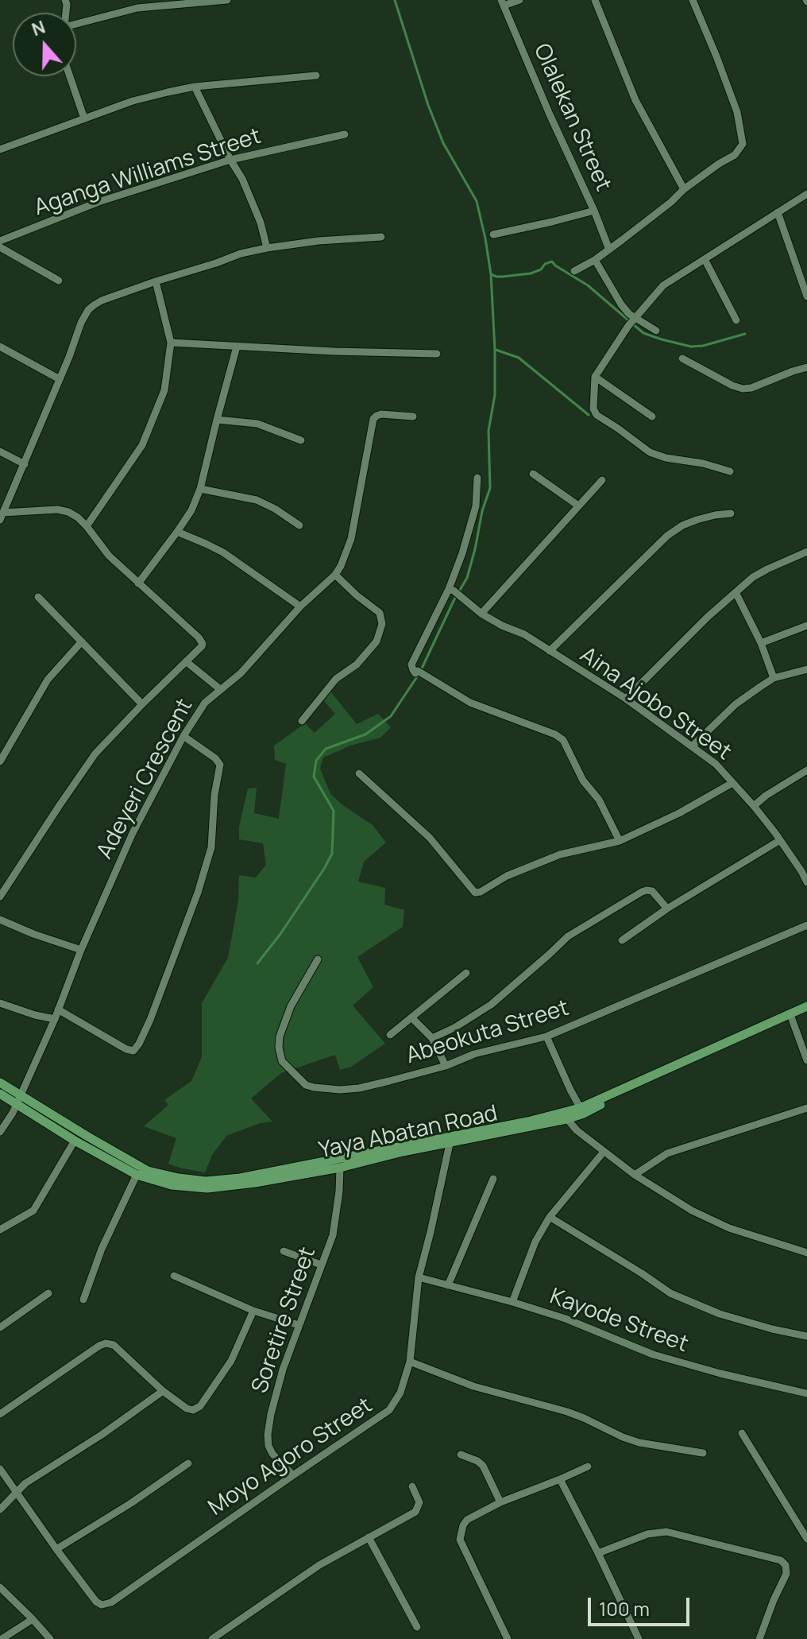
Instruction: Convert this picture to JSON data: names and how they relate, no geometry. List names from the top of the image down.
{
  "streets": {
    "main road": ["Yaya Abatan Road"],
    "street": [
      "Olalekan Street",
      "Aganga Williams Street",
      "Aina Ajobo Street",
      "Adeyeri Crescent",
      "Abeokuta Street",
      "Soretire Street",
      "Kayode Street",
      "Moyo Agoro Street"
    ]
  },
  "crossings": [
    ["Adeyeri Crescent", "Yaya Abatan Road"],
    ["Yaya Abatan Road", "Soretire Street"],
    ["Yaya Abatan Road", "Moyo Agoro Street"],
    ["Soretire Street", "Moyo Agoro Street"],
    ["Kayode Street", "Moyo Agoro Street"]
  ],
  "scale_bar": "100 m",
  "north": "top"
}
